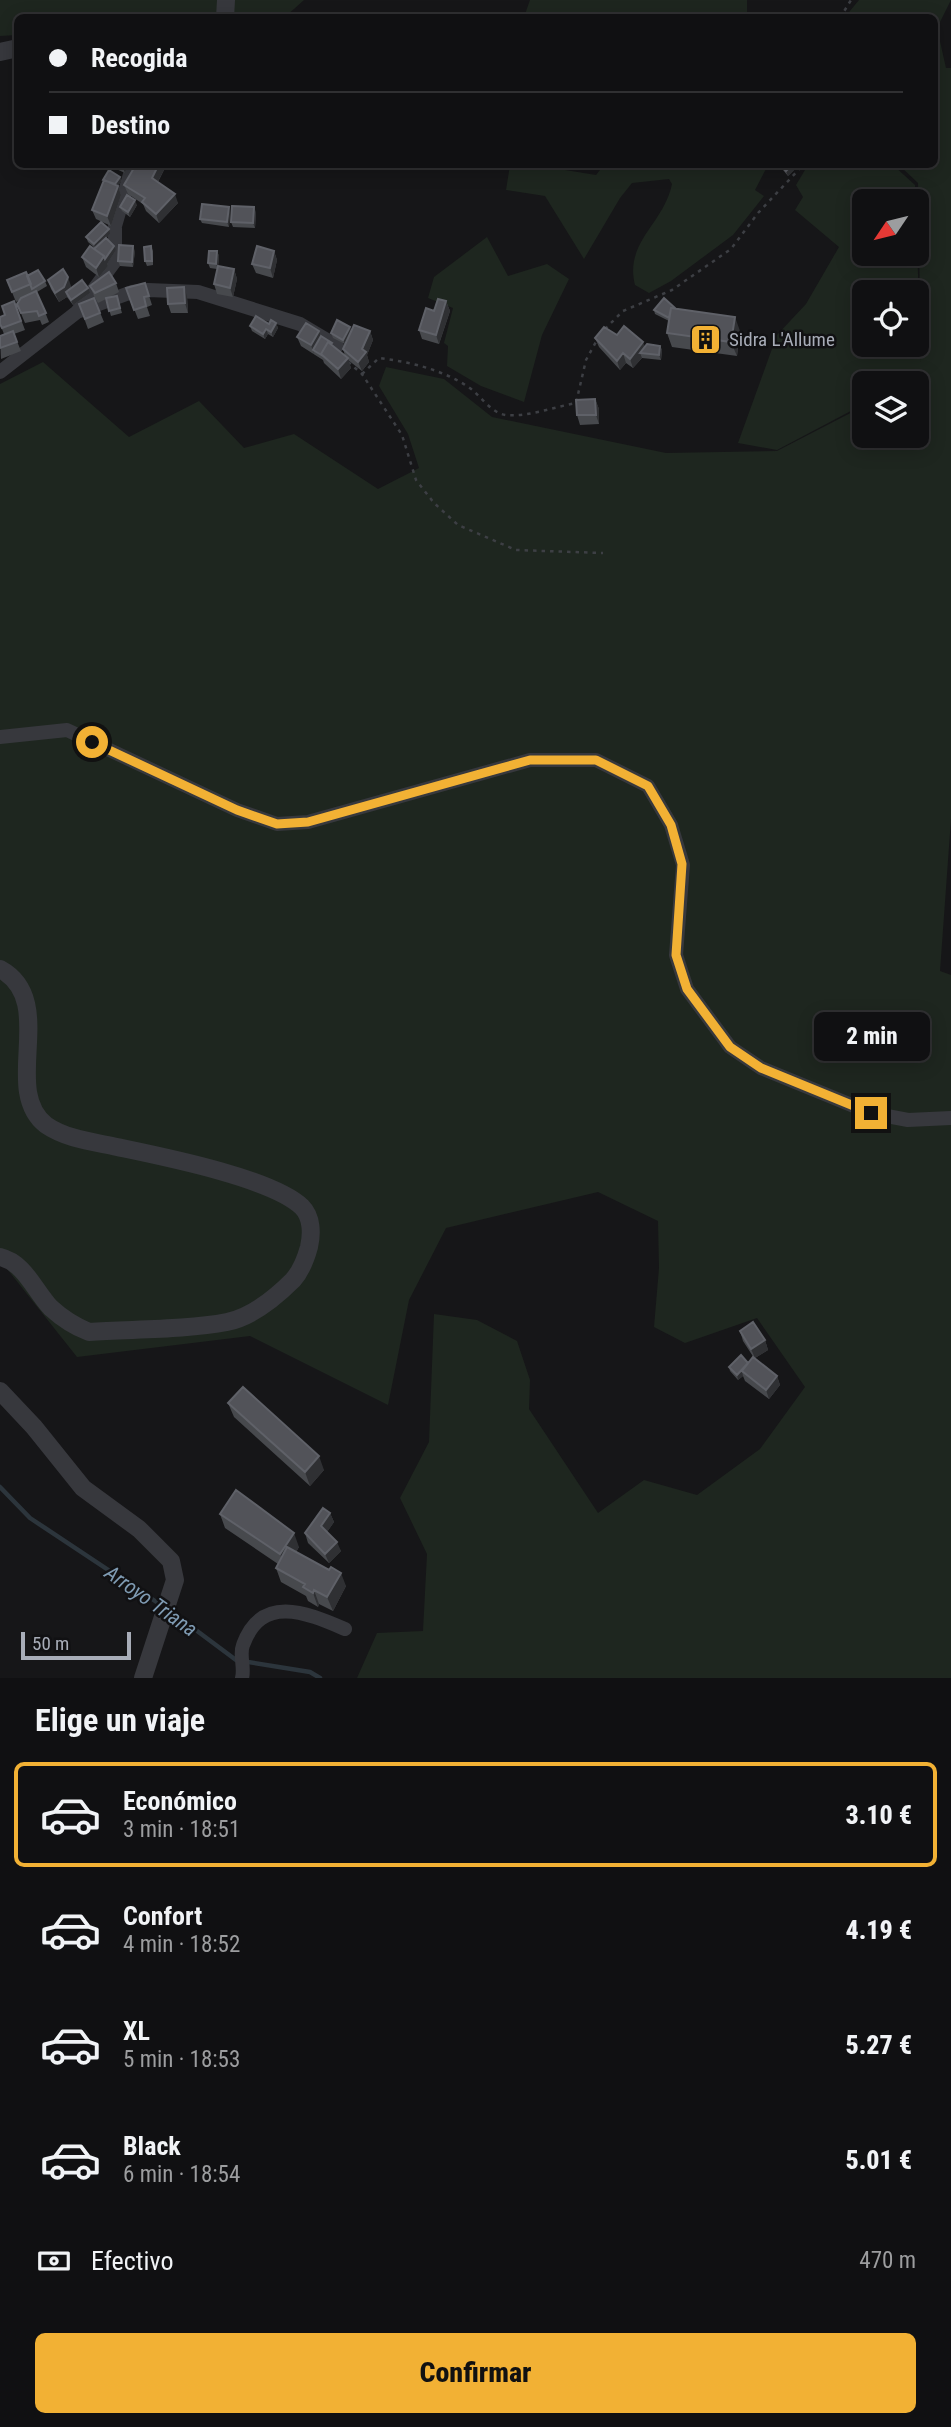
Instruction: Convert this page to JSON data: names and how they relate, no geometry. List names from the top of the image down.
{
  "water": ["Arroyo Triana"],
  "places": {
    "building": ["Sidra L'Allume"]
  },
  "scale_bar": "50 m",
  "north": "bottom left",
  "page": {
    "banner": ["Recogida", "Destino"],
    "bubble": "2 min",
    "scale": "50 m",
    "heading": "Elige un viaje",
    "list": [
      {
        "name": "Económico",
        "note": "3 min · 18:51",
        "value": "3.10 €"
      },
      {
        "name": "Confort",
        "note": "4 min · 18:52",
        "value": "4.19 €"
      },
      {
        "name": "XL",
        "note": "5 min · 18:53",
        "value": "5.27 €"
      },
      {
        "name": "Black",
        "note": "6 min · 18:54",
        "value": "5.01 €"
      }
    ],
    "pay": ["Efectivo", "470 m"],
    "buttons": "Confirmar"
  }
}
